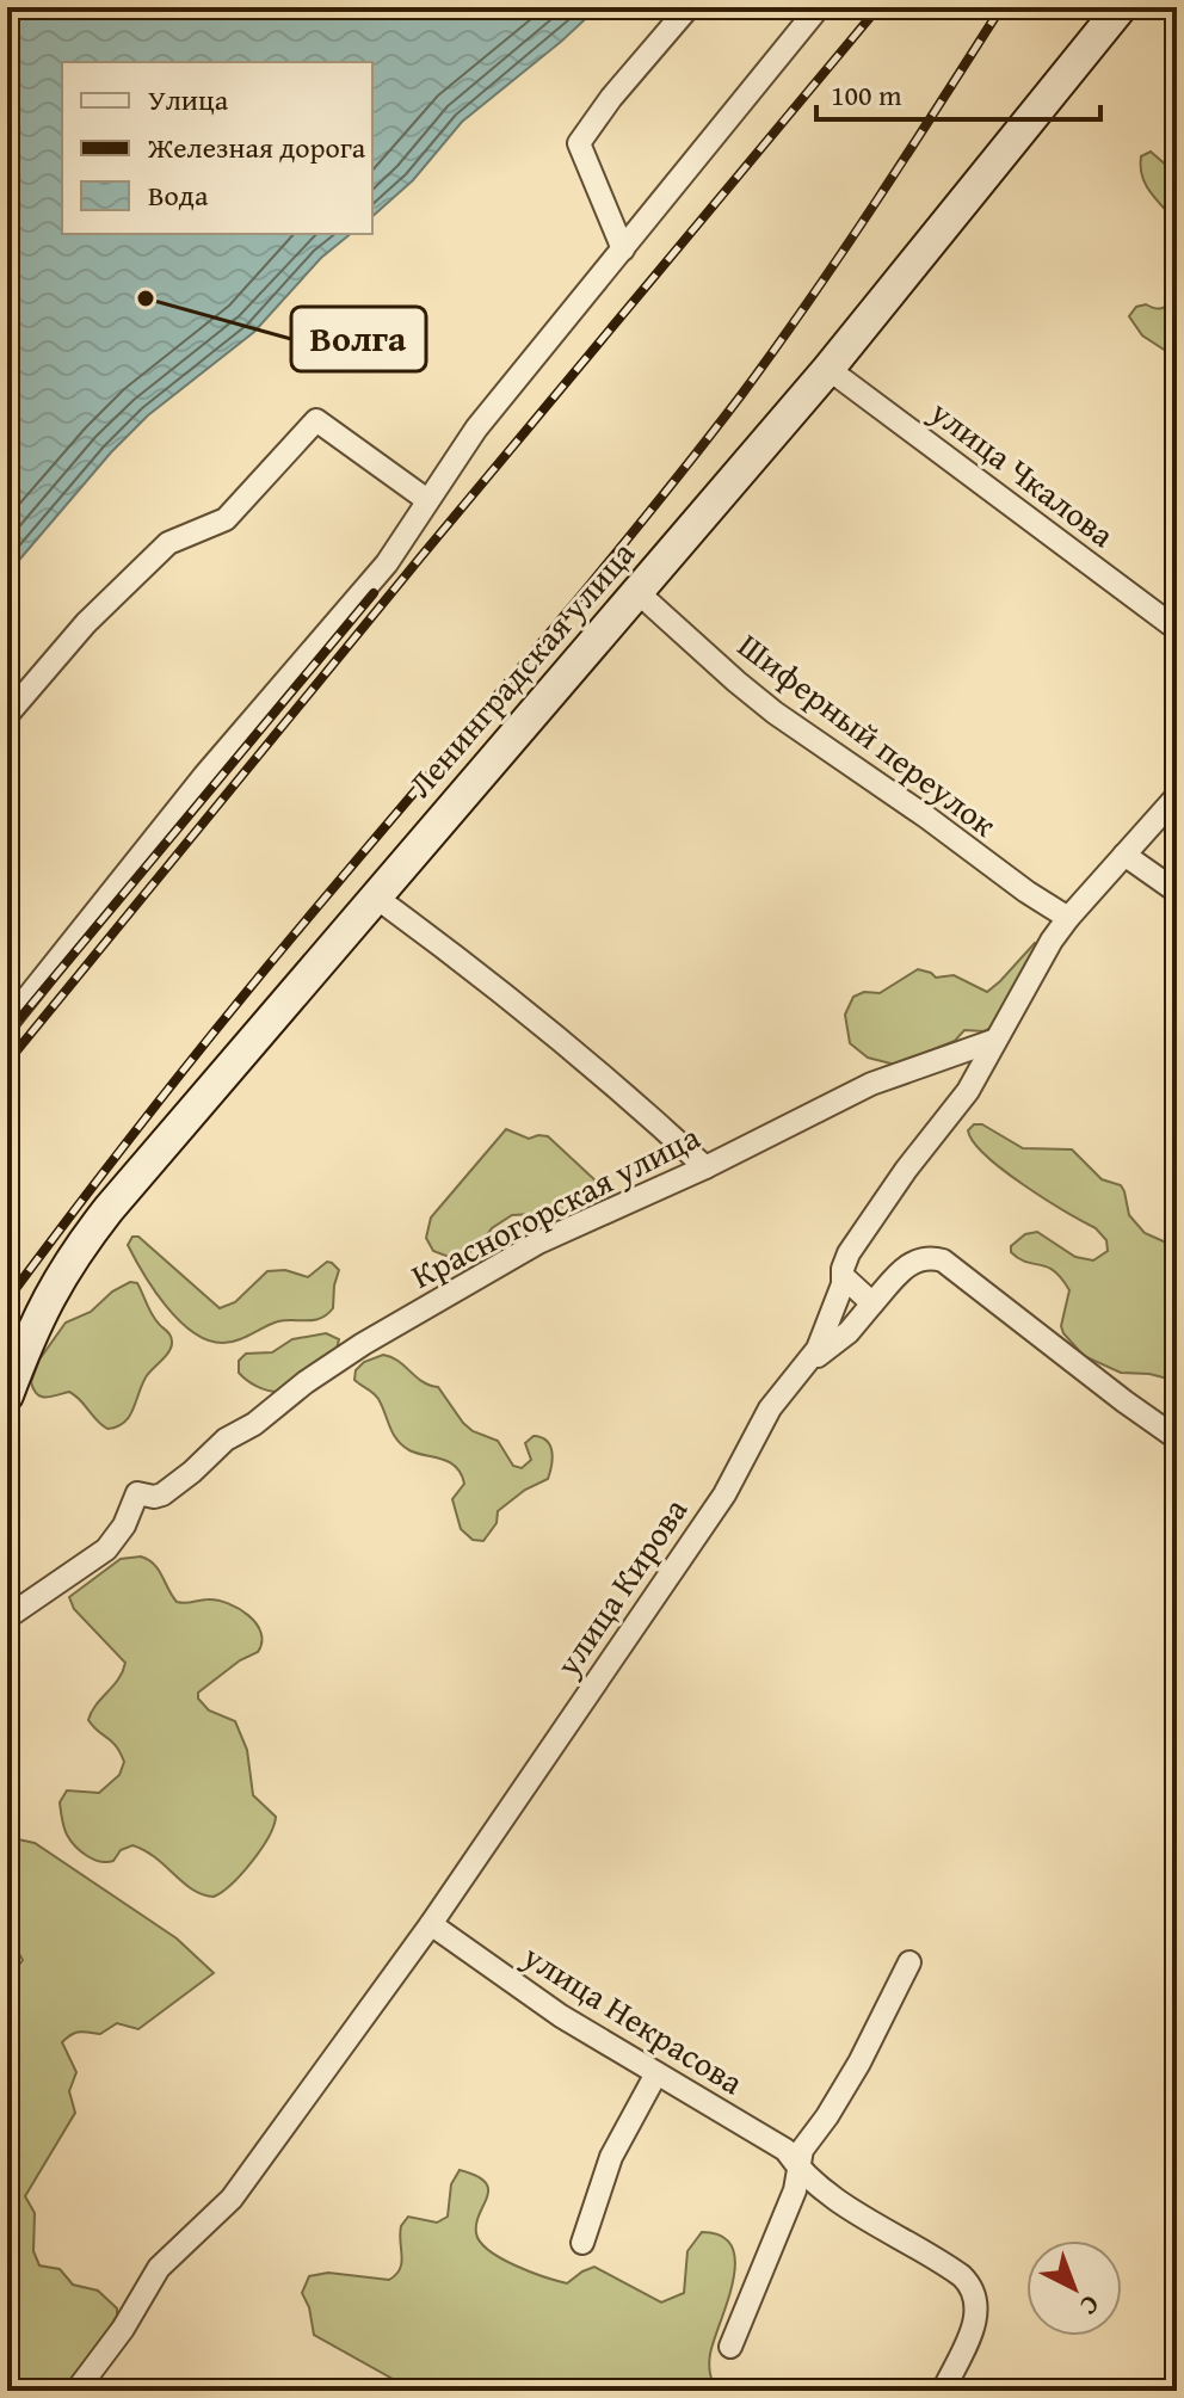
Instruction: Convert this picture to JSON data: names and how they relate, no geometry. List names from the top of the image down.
{
  "streets": {
    "main road": ["Ленинградская улица"],
    "street": [
      "улица Чкалова",
      "Шиферный переулок",
      "Красногорская улица",
      "улица Кирова",
      "улица Некрасова"
    ]
  },
  "crossings": [
    ["улица Чкалова", "Ленинградская улица"],
    ["Ленинградская улица", "Шиферный переулок"],
    ["Шиферный переулок", "улица Кирова"],
    ["Красногорская улица", "улица Кирова"],
    ["улица Кирова", "улица Некрасова"]
  ],
  "places": ["Волга"],
  "legend": ["Улица", "Железная дорога", "Вода"],
  "scale_bar": "100 m",
  "north": "bottom right"
}
